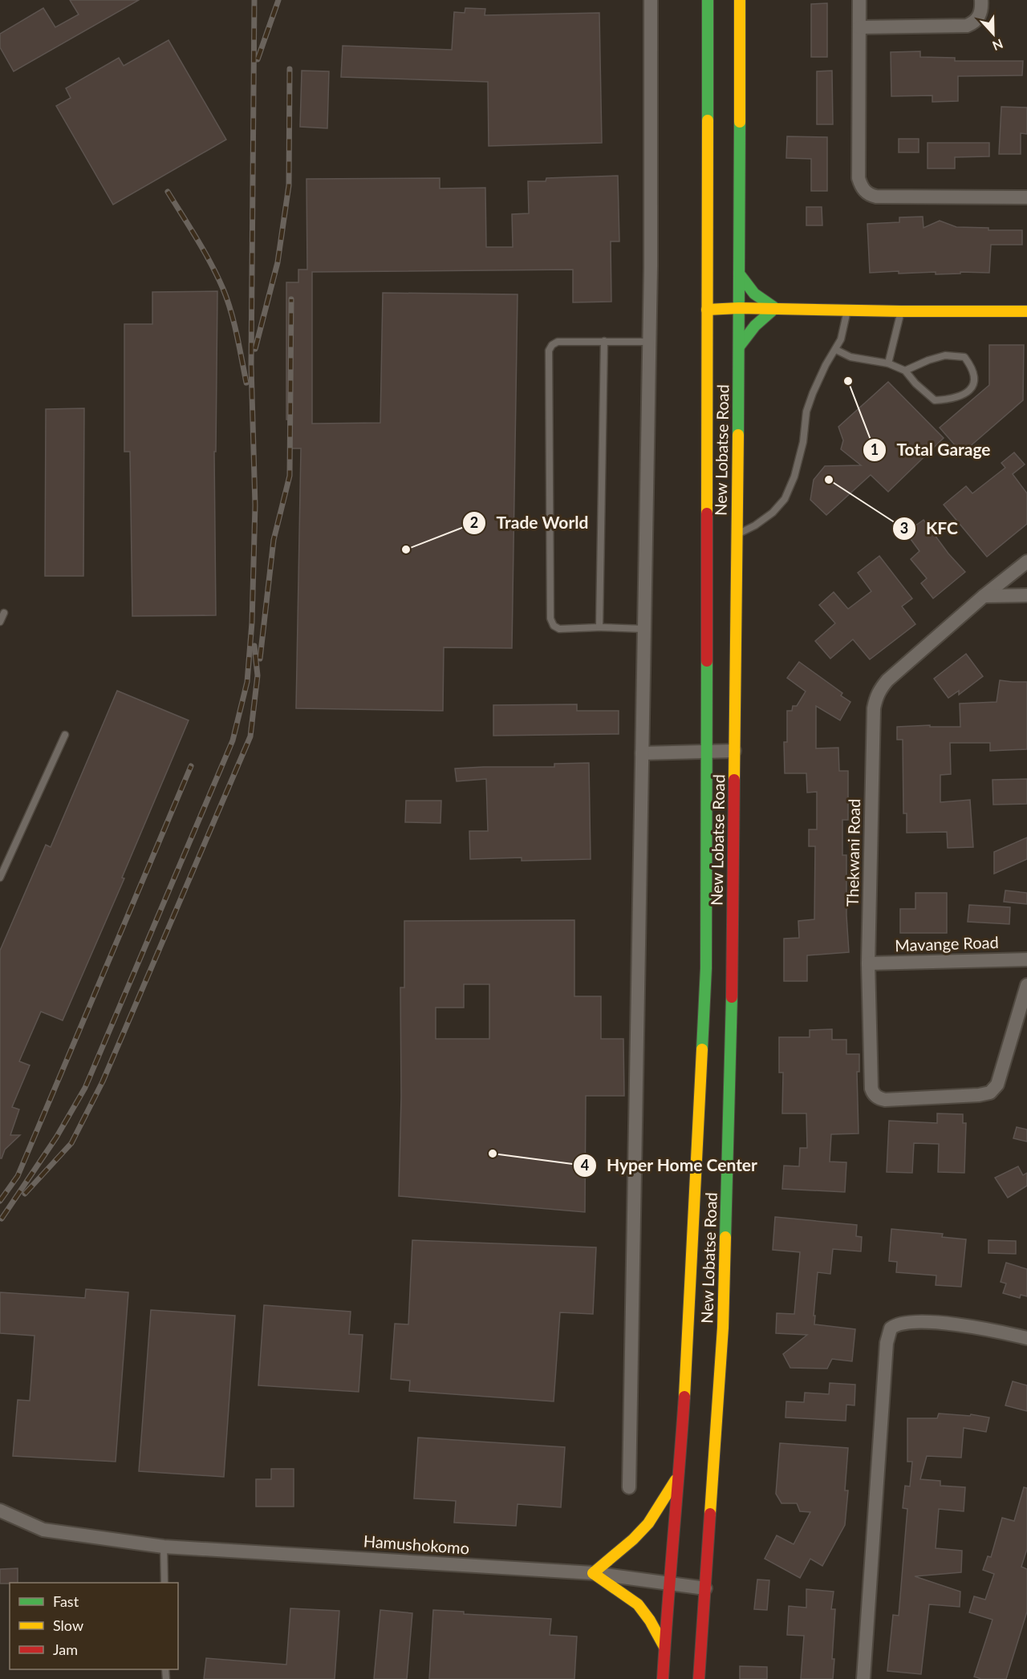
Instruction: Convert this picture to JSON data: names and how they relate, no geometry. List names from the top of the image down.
{
  "streets": {
    "main road": ["New Lobatse Road"],
    "street": ["Thekwani Road", "Mavange Road", "Hamushokomo"]
  },
  "crossings": [
    ["New Lobatse Road", "Hamushokomo"],
    ["Thekwani Road", "Mavange Road"]
  ],
  "places": [
    "Total Garage",
    "KFC",
    "Trade World",
    "Hyper Home Center"
  ],
  "legend": ["Fast", "Slow", "Jam"],
  "north": "bottom"
}
